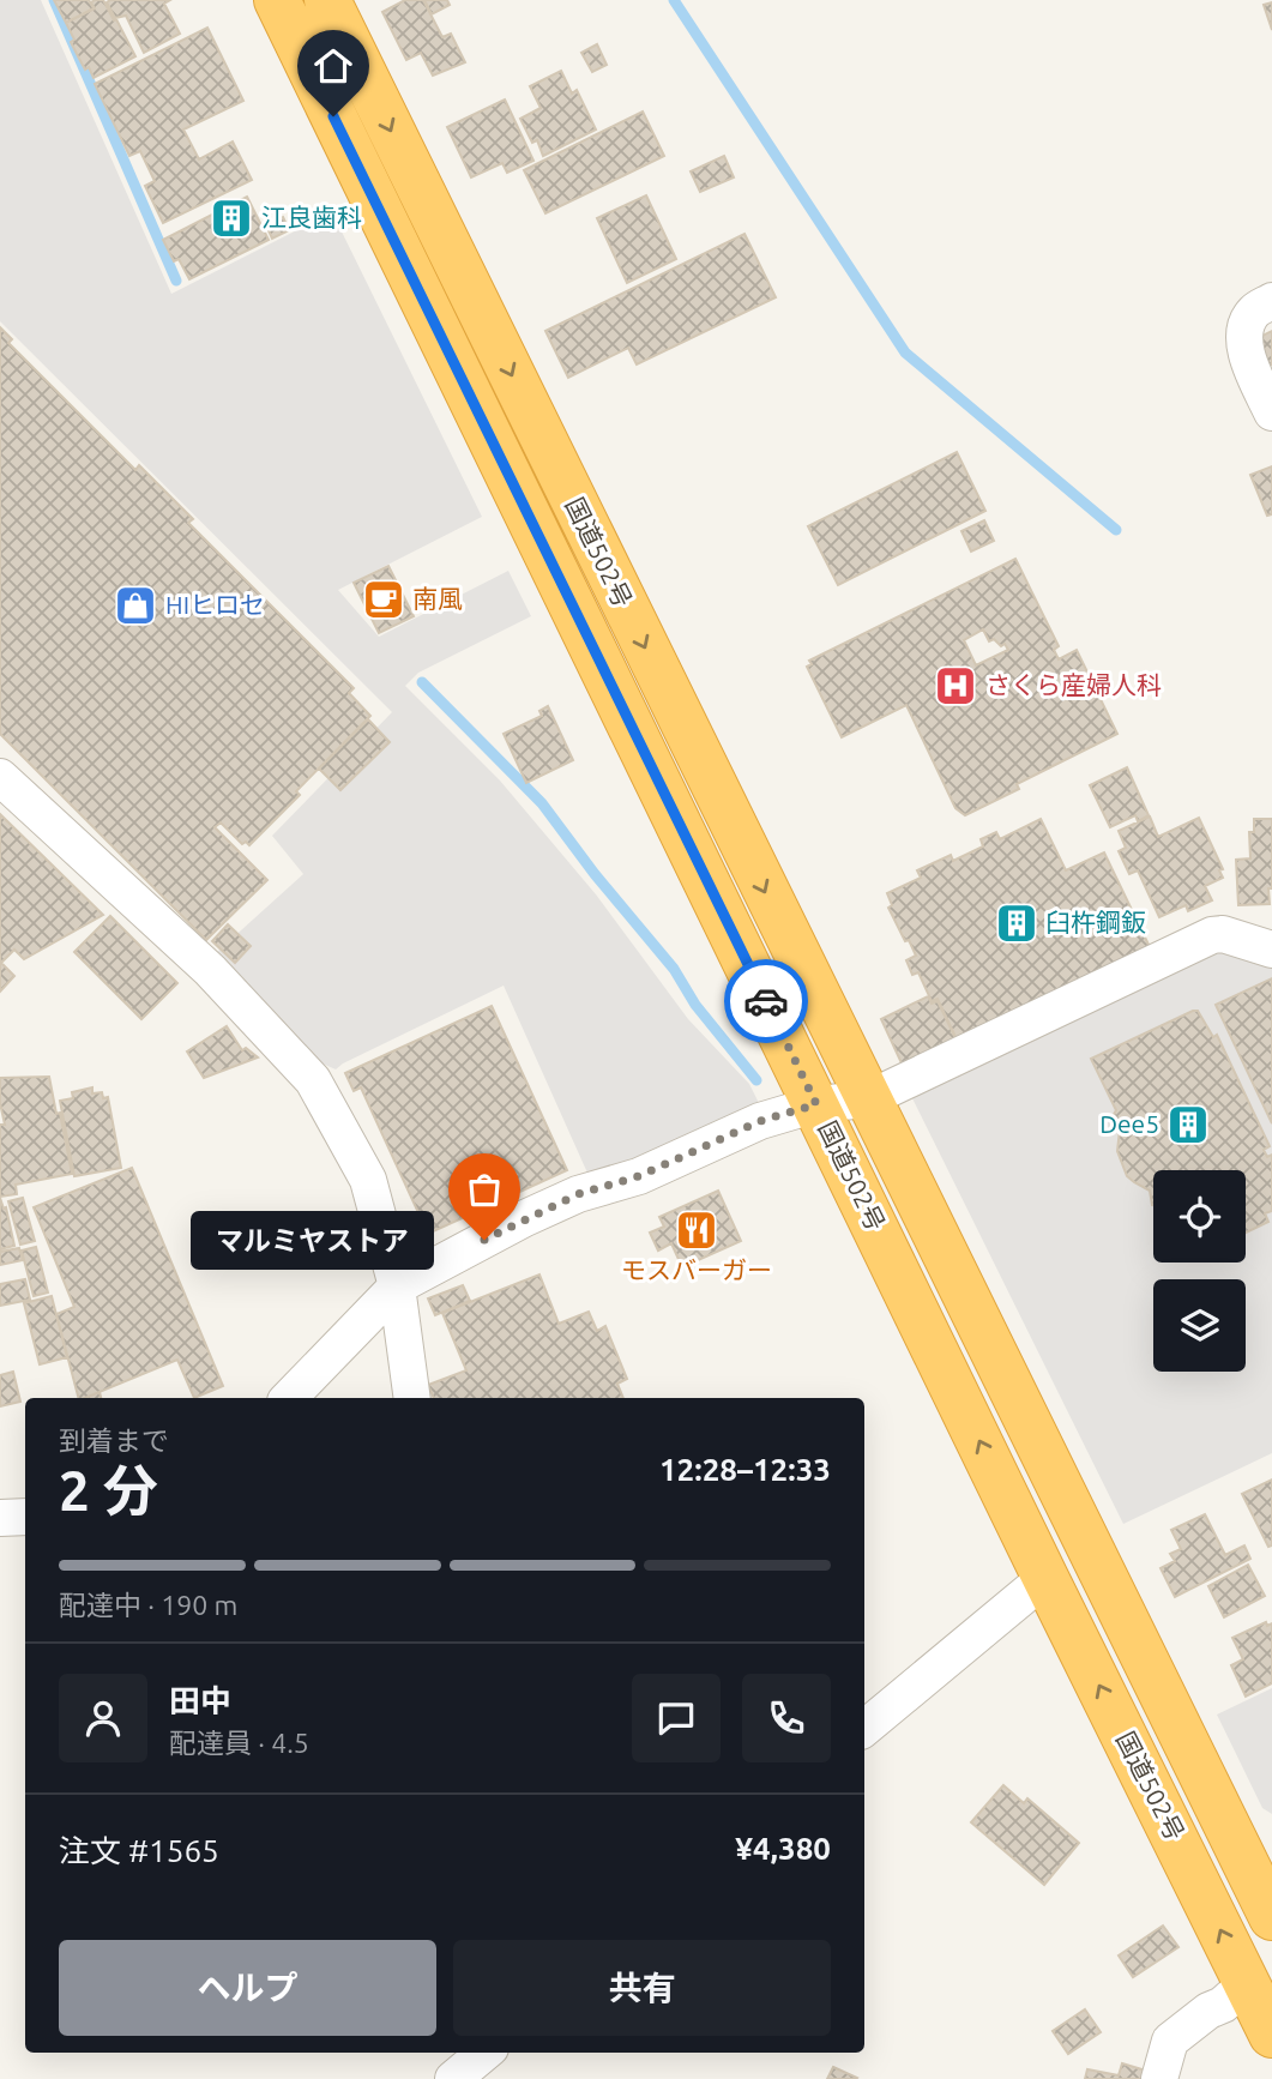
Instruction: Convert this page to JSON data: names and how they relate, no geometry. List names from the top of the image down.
{
  "streets": {
    "highway": ["国道502号"]
  },
  "places": {
    "building": ["江良歯科", "臼杵鋼鈑", "Dee5"],
    "cafe": ["南風"],
    "shop": ["HIヒロセ"],
    "hospital": ["さくら産婦人科"],
    "restaurant": ["モスバーガー"],
    "other": ["マルミヤストア"]
  },
  "page": {
    "bubble": "マルミヤストア",
    "heading": ["2 分", "到着まで", "12:28–12:33"],
    "panel": [
      "田中",
      "配達員 · 4.5",
      "注文 #1565",
      "¥4,380"
    ],
    "bar": "配達中 · 190 m",
    "buttons": ["ヘルプ", "共有"]
  }
}
